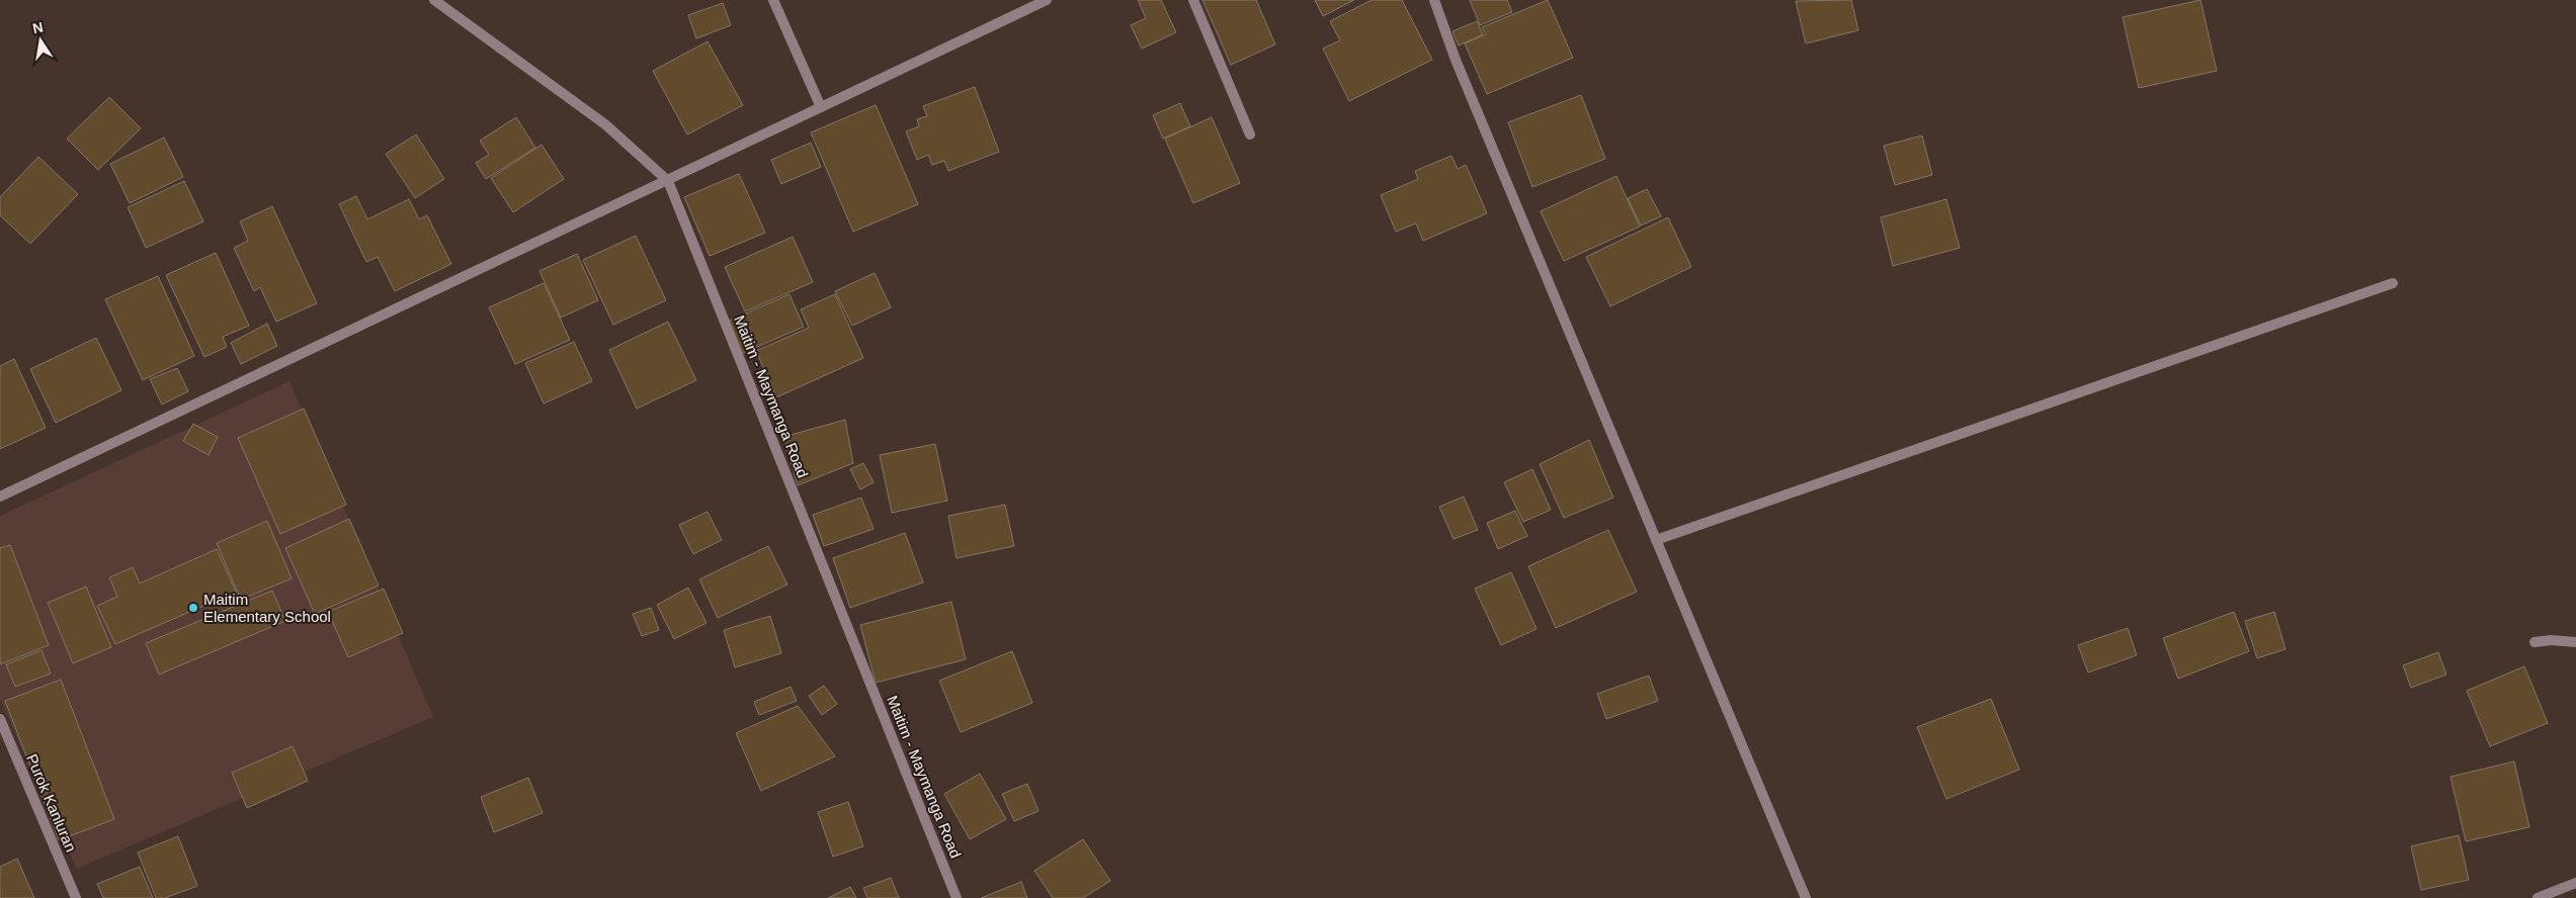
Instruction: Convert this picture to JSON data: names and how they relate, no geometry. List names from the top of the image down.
{
  "streets": {
    "street": ["Maitim - Maymanga Road", "Purok Kanluran"]
  },
  "places": ["Maitim Elementary School"],
  "north": "top"
}
